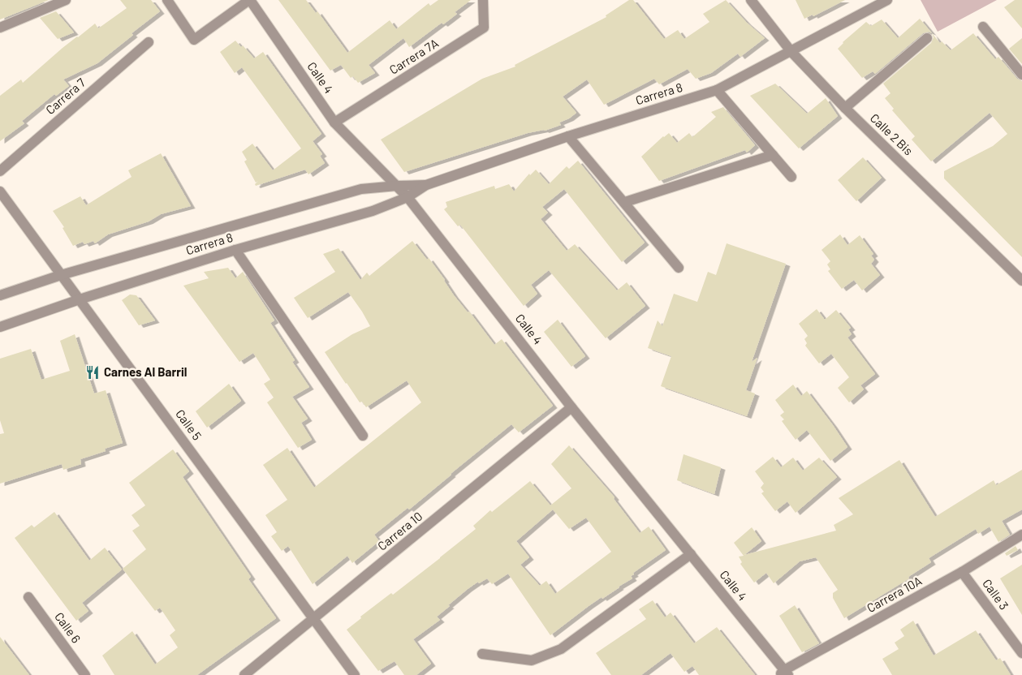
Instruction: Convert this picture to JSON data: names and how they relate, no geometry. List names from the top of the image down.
{
  "streets": {
    "street": [
      "Carrera 7A",
      "Calle 4",
      "Carrera 8",
      "Carrera 7",
      "Calle 2 Bis",
      "Calle 5",
      "Carrera 10",
      "Carrera 10A",
      "Calle 3",
      "Calle 6"
    ]
  },
  "crossings": [
    ["Carrera 7A", "Calle 4"],
    ["Calle 4", "Carrera 8"],
    ["Calle 4", "Carrera 10"],
    ["Calle 4", "Carrera 10A"],
    ["Carrera 8", "Calle 2 Bis"],
    ["Carrera 8", "Calle 5"],
    ["Calle 5", "Carrera 10"],
    ["Carrera 10A", "Calle 3"]
  ],
  "places": {
    "restaurant": ["Carnes Al Barril"]
  }
}
